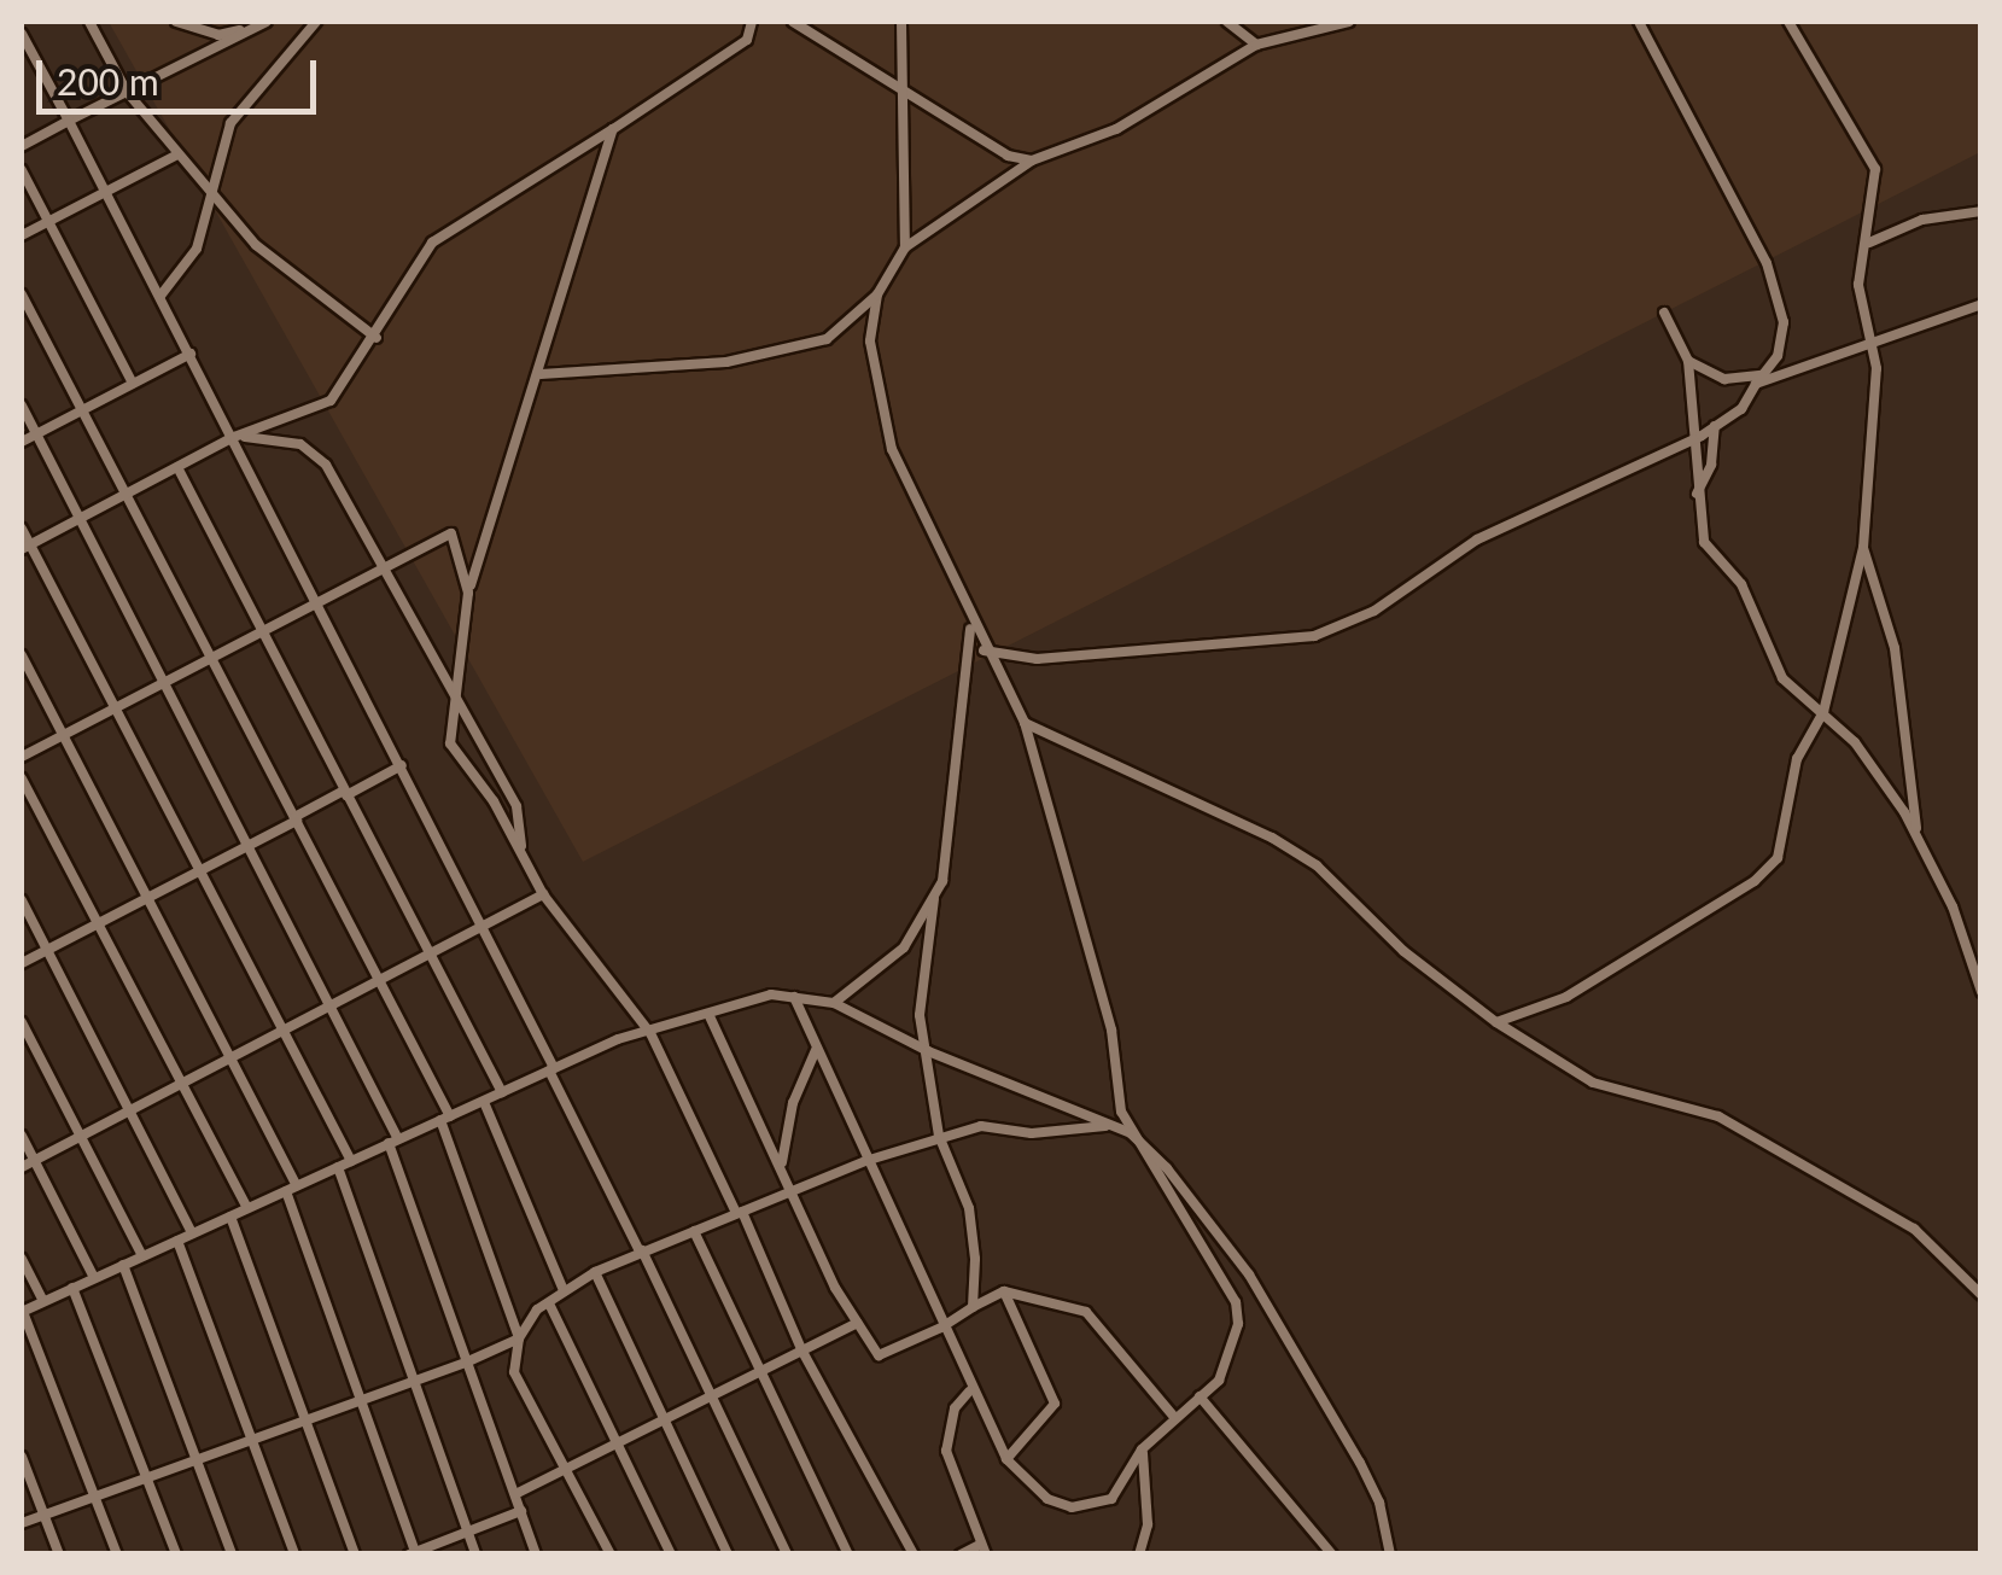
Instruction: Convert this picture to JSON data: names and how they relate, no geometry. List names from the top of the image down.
{
  "scale_bar": "200 m"
}
